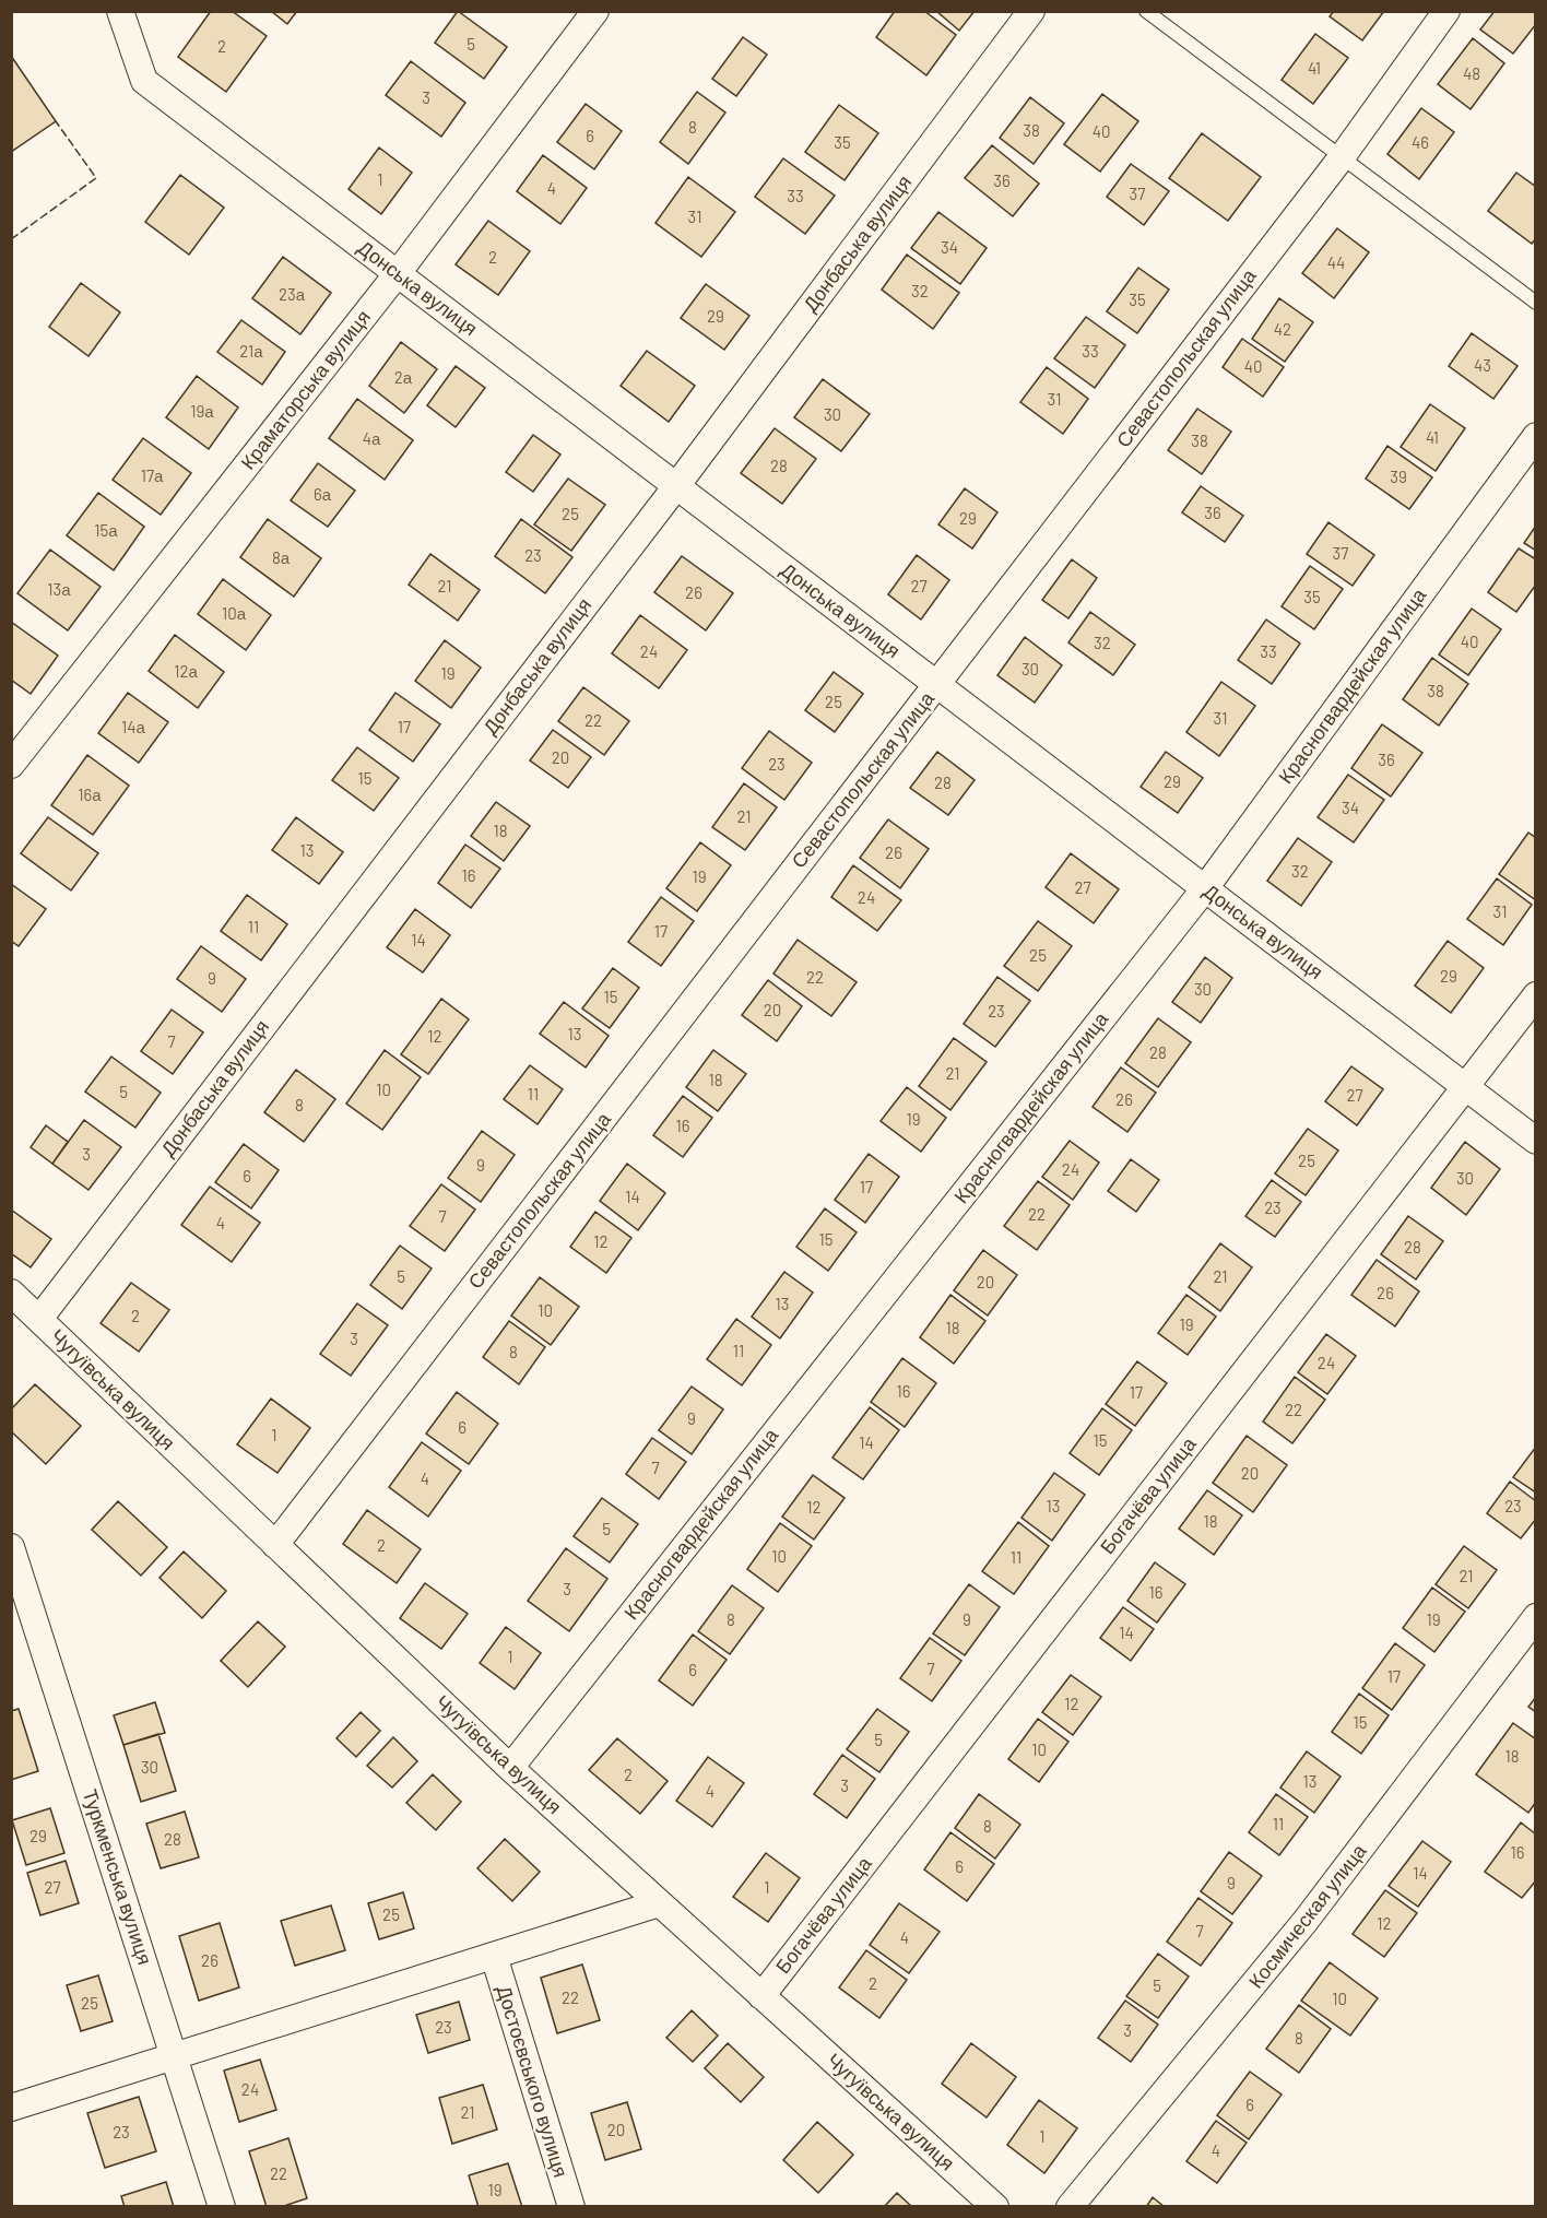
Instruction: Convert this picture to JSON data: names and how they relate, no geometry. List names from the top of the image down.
{
  "streets": {
    "street": [
      "Донбаська вулиця",
      "Донська вулиця",
      "Севастопольская улица",
      "Краматорська вулиця",
      "Красногвардейская улица",
      "Чугуївська вулиця",
      "Богачёва улица",
      "Туркменська вулиця",
      "Космическая улица",
      "Достоєвського вулиця"
    ]
  },
  "crossings": [
    ["Донбаська вулиця", "Донська вулиця"],
    ["Донбаська вулиця", "Чугуївська вулиця"],
    ["Донська вулиця", "Севастопольская улица"],
    ["Донська вулиця", "Краматорська вулиця"],
    ["Донська вулиця", "Красногвардейская улица"],
    ["Донська вулиця", "Богачёва улица"],
    ["Севастопольская улица", "Чугуївська вулиця"],
    ["Красногвардейская улица", "Чугуївська вулиця"],
    ["Чугуївська вулиця", "Богачёва улица"]
  ],
  "house_numbers": [
    "5",
    "2",
    "41",
    "48",
    "3",
    "8",
    "38",
    "40",
    "6",
    "35",
    "46",
    "1",
    "36",
    "4",
    "37",
    "33",
    "31",
    "34",
    "2",
    "44",
    "32",
    "23а",
    "35",
    "29",
    "42",
    "21а",
    "33",
    "43",
    "40",
    "2а",
    "31",
    "19а",
    "30",
    "41",
    "4а",
    "38",
    "28",
    "17а",
    "39",
    "6а",
    "36",
    "25",
    "29",
    "15а",
    "37",
    "23",
    "8а",
    "21",
    "27",
    "13а",
    "26",
    "35",
    "10а",
    "40",
    "32",
    "24",
    "33",
    "30",
    "12а",
    "19",
    "38",
    "25",
    "31",
    "22",
    "14а",
    "17",
    "20",
    "36",
    "23",
    "15",
    "29",
    "28",
    "16а",
    "34",
    "21",
    "18",
    "13",
    "26",
    "32",
    "16",
    "19",
    "27",
    "24",
    "31",
    "11",
    "17",
    "14",
    "25",
    "29",
    "22",
    "9",
    "30",
    "15",
    "20",
    "23",
    "13",
    "12",
    "7",
    "28",
    "21",
    "18",
    "10",
    "5",
    "11",
    "27",
    "26",
    "8",
    "19",
    "16",
    "3",
    "25",
    "9",
    "24",
    "6",
    "30",
    "17",
    "14",
    "23",
    "22",
    "7",
    "4",
    "15",
    "12",
    "28",
    "5",
    "21",
    "20",
    "26",
    "13",
    "10",
    "2",
    "19",
    "18",
    "3",
    "11",
    "8",
    "24",
    "16",
    "17",
    "22",
    "9",
    "6",
    "1",
    "15",
    "14",
    "7",
    "20",
    "4",
    "13",
    "23",
    "12",
    "18",
    "5",
    "2",
    "10",
    "11",
    "21",
    "3",
    "16",
    "8",
    "9",
    "19",
    "14",
    "1",
    "7",
    "6",
    "17",
    "12",
    "15",
    "5",
    "10",
    "18",
    "30",
    "2",
    "13",
    "3",
    "4",
    "11",
    "8",
    "29",
    "28",
    "16",
    "6",
    "14",
    "9",
    "27",
    "1",
    "25",
    "12",
    "7",
    "4",
    "26",
    "2",
    "5",
    "22",
    "10",
    "25",
    "23",
    "3",
    "8",
    "24",
    "6",
    "21",
    "20",
    "23",
    "1",
    "4",
    "22",
    "19"
  ]
}
